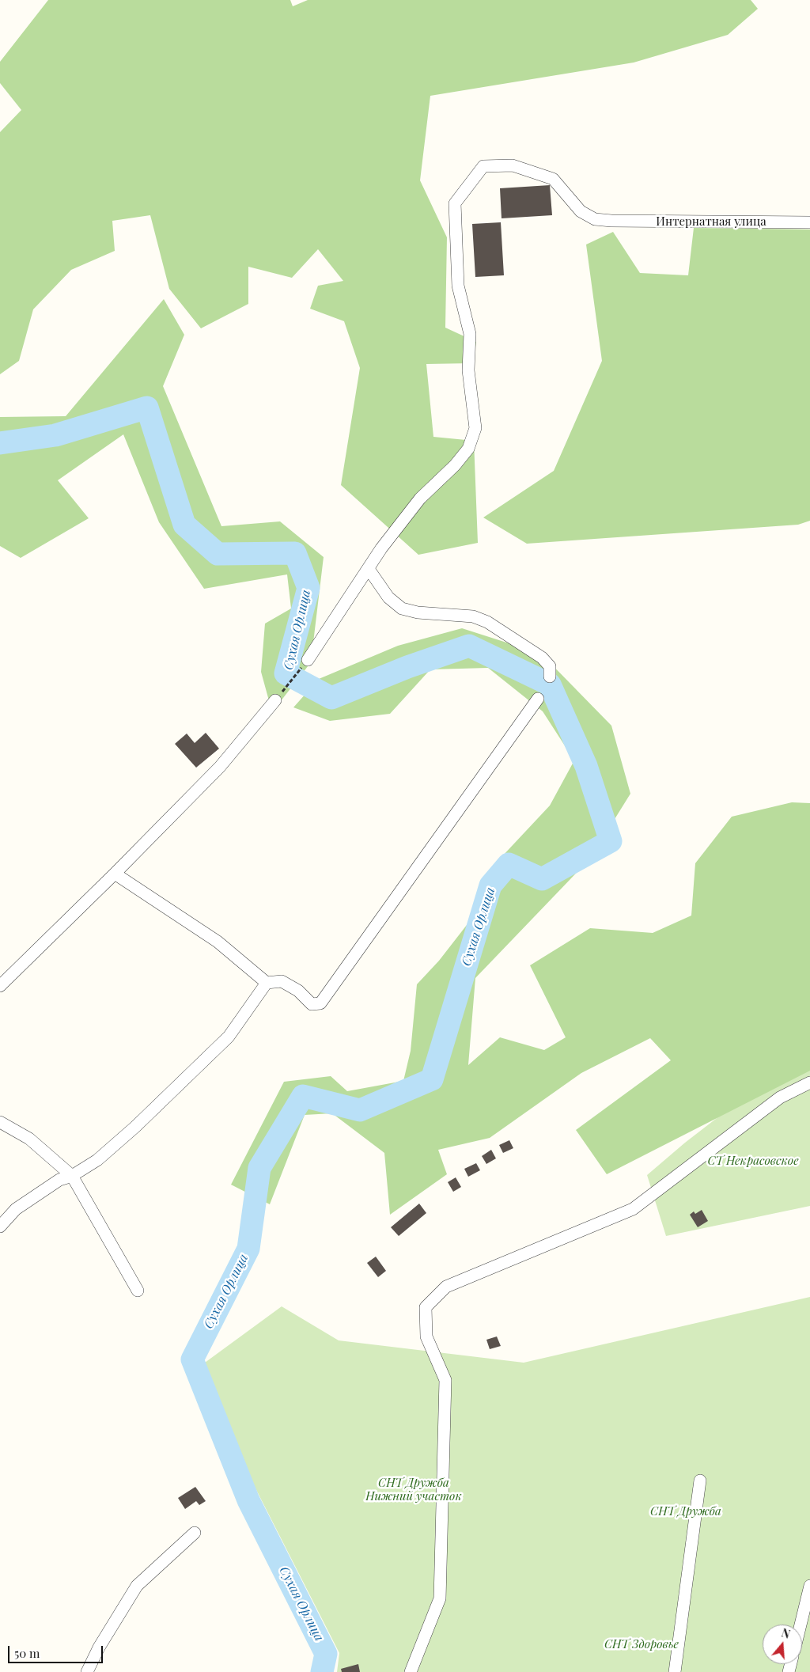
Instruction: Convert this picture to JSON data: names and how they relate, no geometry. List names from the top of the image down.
{
  "streets": {
    "street": ["Интернатная улица"]
  },
  "water": ["Сухая Орлица"],
  "parks": [
    "СТ Некрасовское",
    "СНТ Дружба Нижний участок",
    "СНТ Дружба",
    "СНТ Здоровье"
  ],
  "scale_bar": "50 m",
  "north": "top"
}
